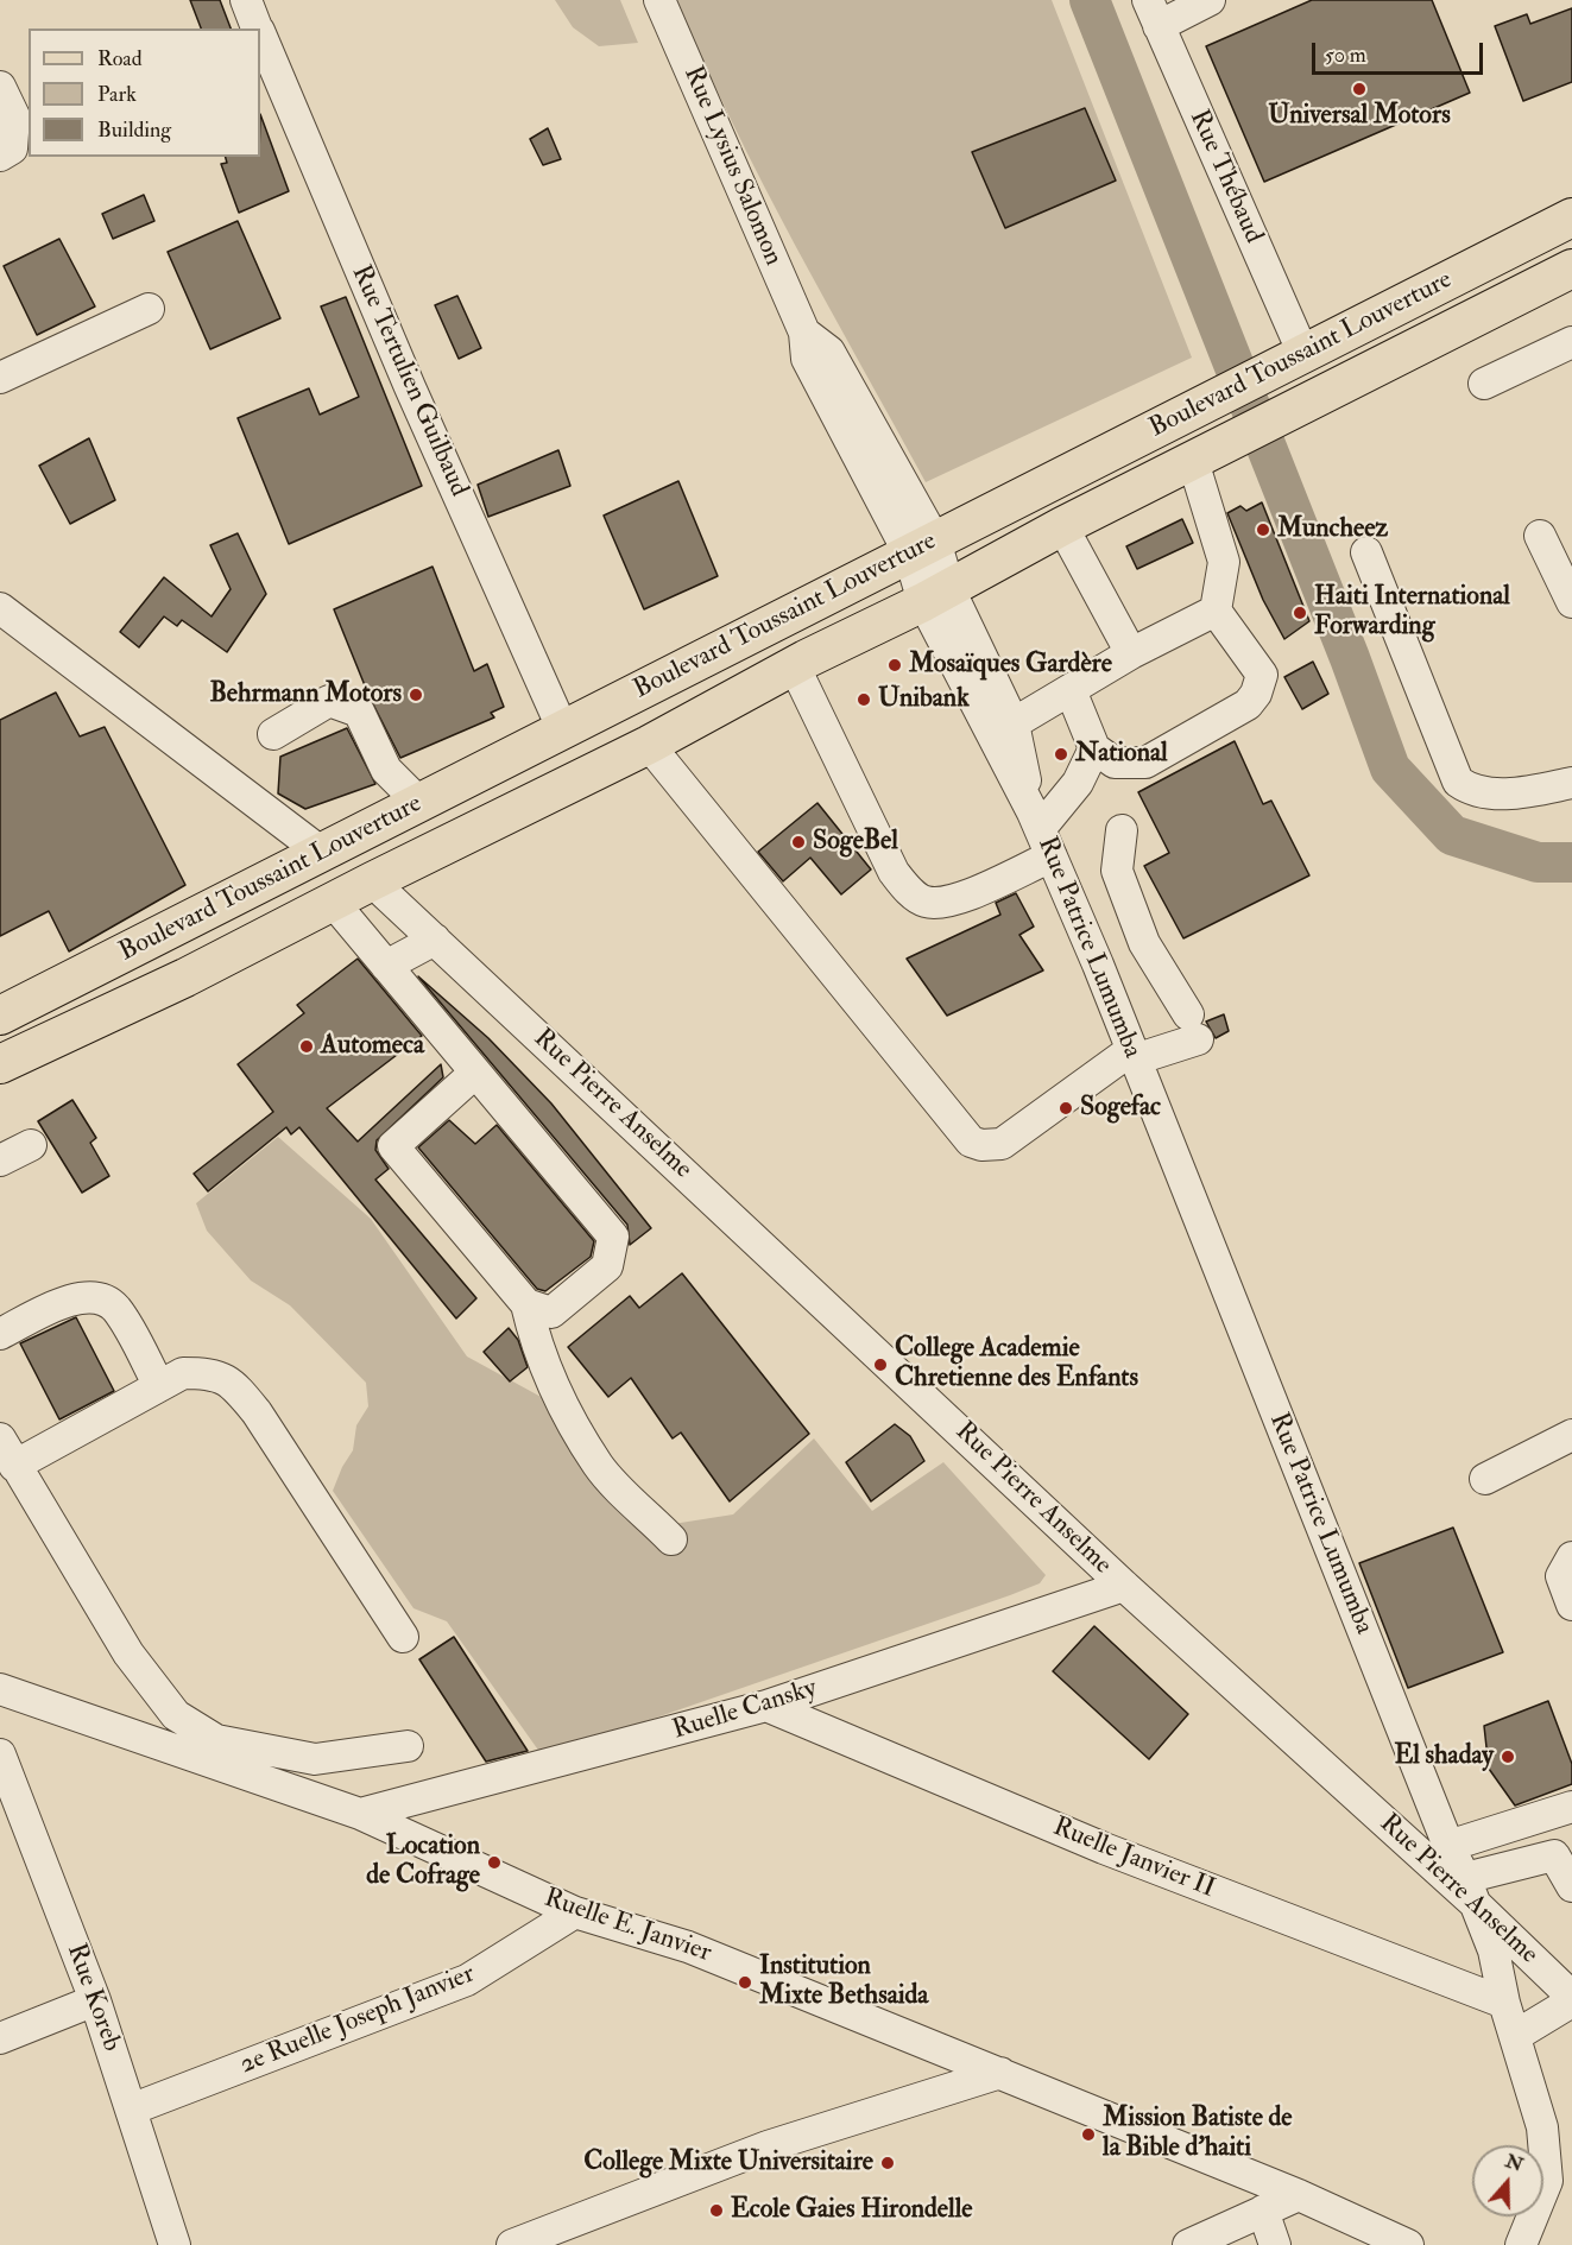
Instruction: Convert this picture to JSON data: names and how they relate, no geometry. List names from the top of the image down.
{
  "streets": {
    "main road": ["Boulevard Toussaint Louverture"],
    "street": [
      "Rue Lysius Salomon",
      "Rue Thébaud",
      "Rue Tertulien Guilbaud",
      "Rue Patrice Lumumba",
      "Rue Pierre Anselme",
      "Ruelle Cansky",
      "Ruelle Janvier II",
      "Ruelle E. Janvier",
      "Rue Koreb",
      "2e Ruelle Joseph Janvier"
    ]
  },
  "crossings": [
    ["Rue Lysius Salomon", "Boulevard Toussaint Louverture"],
    ["Rue Lysius Salomon", "Rue Patrice Lumumba"],
    ["Rue Thébaud", "Boulevard Toussaint Louverture"],
    ["Boulevard Toussaint Louverture", "Rue Tertulien Guilbaud"],
    ["Boulevard Toussaint Louverture", "Rue Patrice Lumumba"],
    ["Boulevard Toussaint Louverture", "Rue Pierre Anselme"],
    ["Rue Patrice Lumumba", "Rue Pierre Anselme"],
    ["Rue Patrice Lumumba", "Ruelle Janvier II"],
    ["Rue Pierre Anselme", "Ruelle Cansky"],
    ["Ruelle Cansky", "Ruelle Janvier II"],
    ["Ruelle Cansky", "Ruelle E. Janvier"],
    ["Ruelle E. Janvier", "2e Ruelle Joseph Janvier"],
    ["Rue Koreb", "2e Ruelle Joseph Janvier"]
  ],
  "places": [
    "Universal Motors",
    "Muncheez",
    "Haiti International Forwarding",
    "Mosaïques Gardère",
    "Behrmann Motors",
    "Unibank",
    "National",
    "SogeBel",
    "Automeca",
    "Sogefac",
    "College Academie Chretienne des Enfants",
    "El shaday",
    "Location de Cofrage",
    "Institution Mixte Bethsaida",
    "Mission Batiste de la Bible d'haiti",
    "College Mixte Universitaire",
    "Ecole Gaies Hirondelle"
  ],
  "legend": ["Road", "Park", "Building"],
  "scale_bar": "50 m",
  "north": "top"
}
